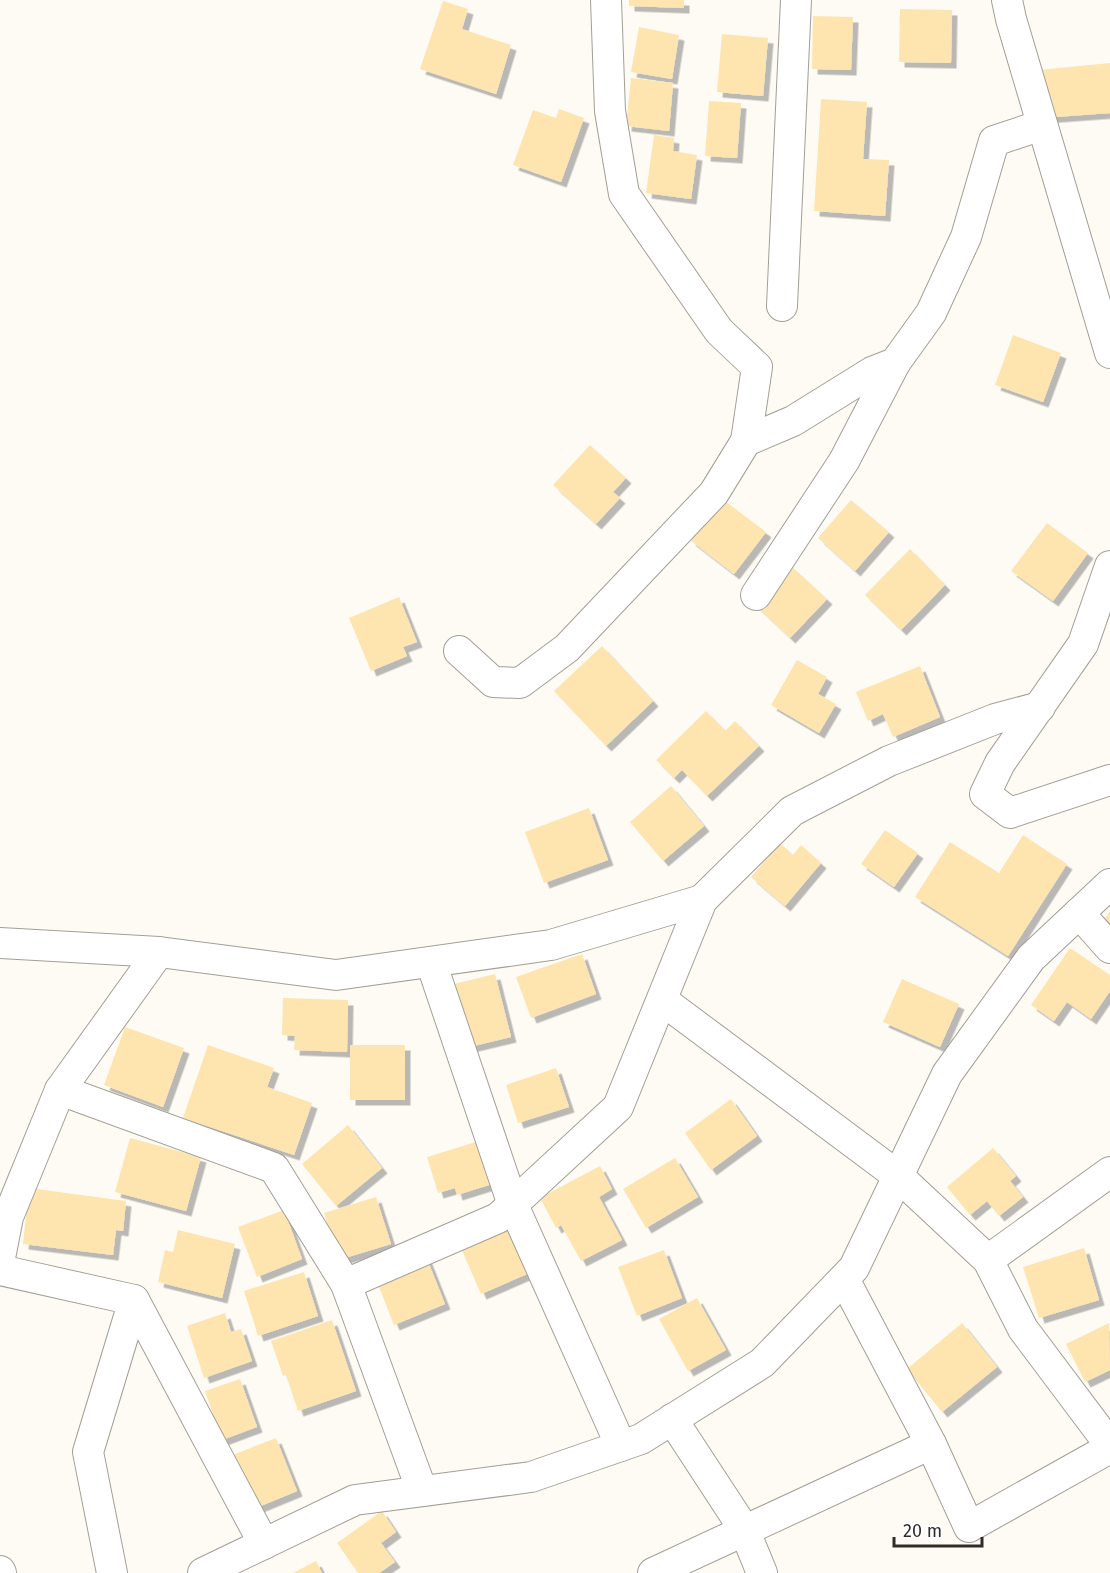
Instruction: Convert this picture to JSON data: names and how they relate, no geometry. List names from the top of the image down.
{
  "scale_bar": "20 m"
}
